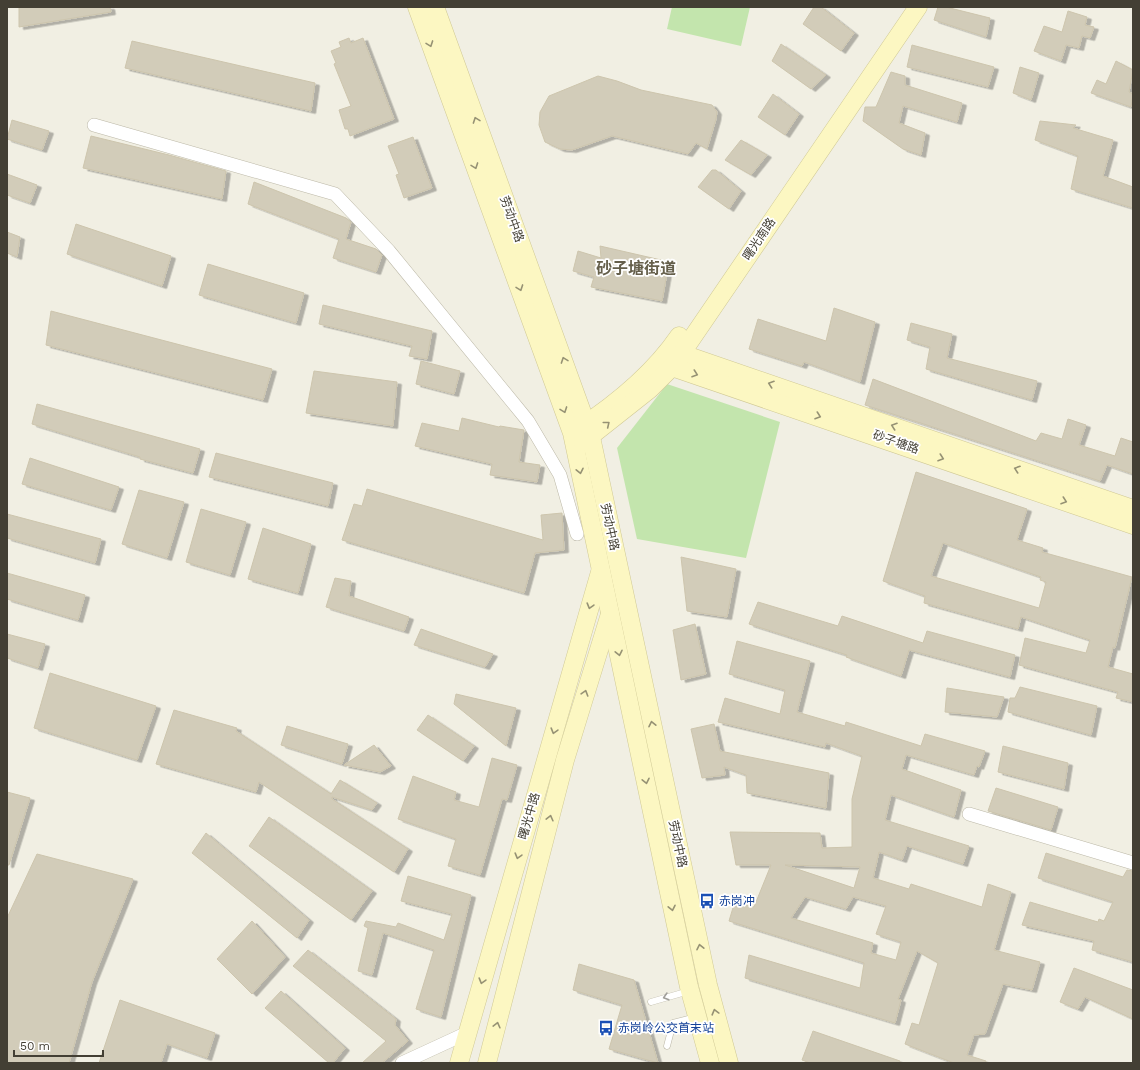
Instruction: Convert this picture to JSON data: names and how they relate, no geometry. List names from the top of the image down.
{
  "streets": {
    "main road": [
      "劳动中路",
      "曙光南路",
      "砂子塘路",
      "曙光中路"
    ]
  },
  "crossings": [
    ["劳动中路", "曙光南路"],
    ["劳动中路", "曙光中路"],
    ["曙光南路", "砂子塘路"]
  ],
  "districts": ["砂子塘街道"],
  "places": {
    "bus stop": ["赤岗冲", "赤岗岭公交首末站"]
  },
  "scale_bar": "50 m"
}
